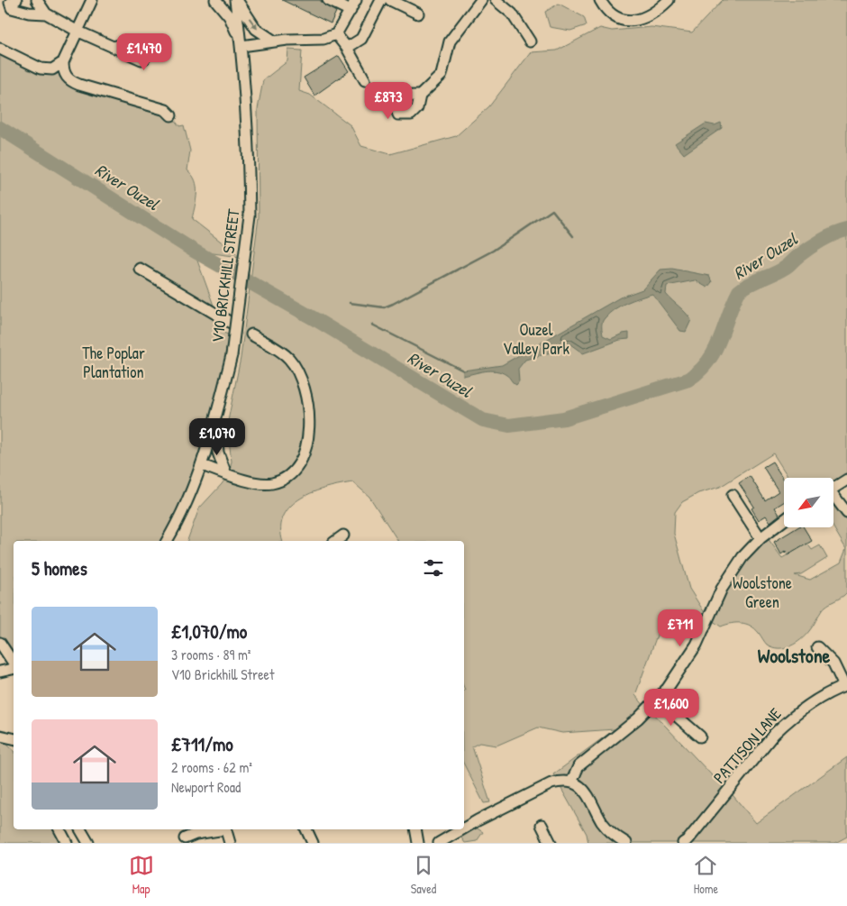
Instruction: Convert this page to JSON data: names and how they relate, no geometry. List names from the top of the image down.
{
  "streets": {
    "street": ["V10 BRICKHILL STREET", "PATTISON LANE"]
  },
  "districts": ["Woolstone"],
  "water": ["River Ouzel"],
  "parks": ["Ouzel Valley Park", "The Poplar Plantation", "Woolstone Green"],
  "north": "bottom left",
  "page": {
    "price": [
      "£1,470",
      "£873",
      "£1,070",
      "£711",
      "£1,600"
    ],
    "heading": "5 homes",
    "list": [
      {
        "name": "£1,070/mo",
        "note": "3 rooms · 89 m² · V10 Brickhill Street"
      },
      {
        "name": "£711/mo",
        "note": "2 rooms · 62 m² · Newport Road"
      }
    ],
    "tabs": ["Map", "Saved", "Home"]
  }
}
